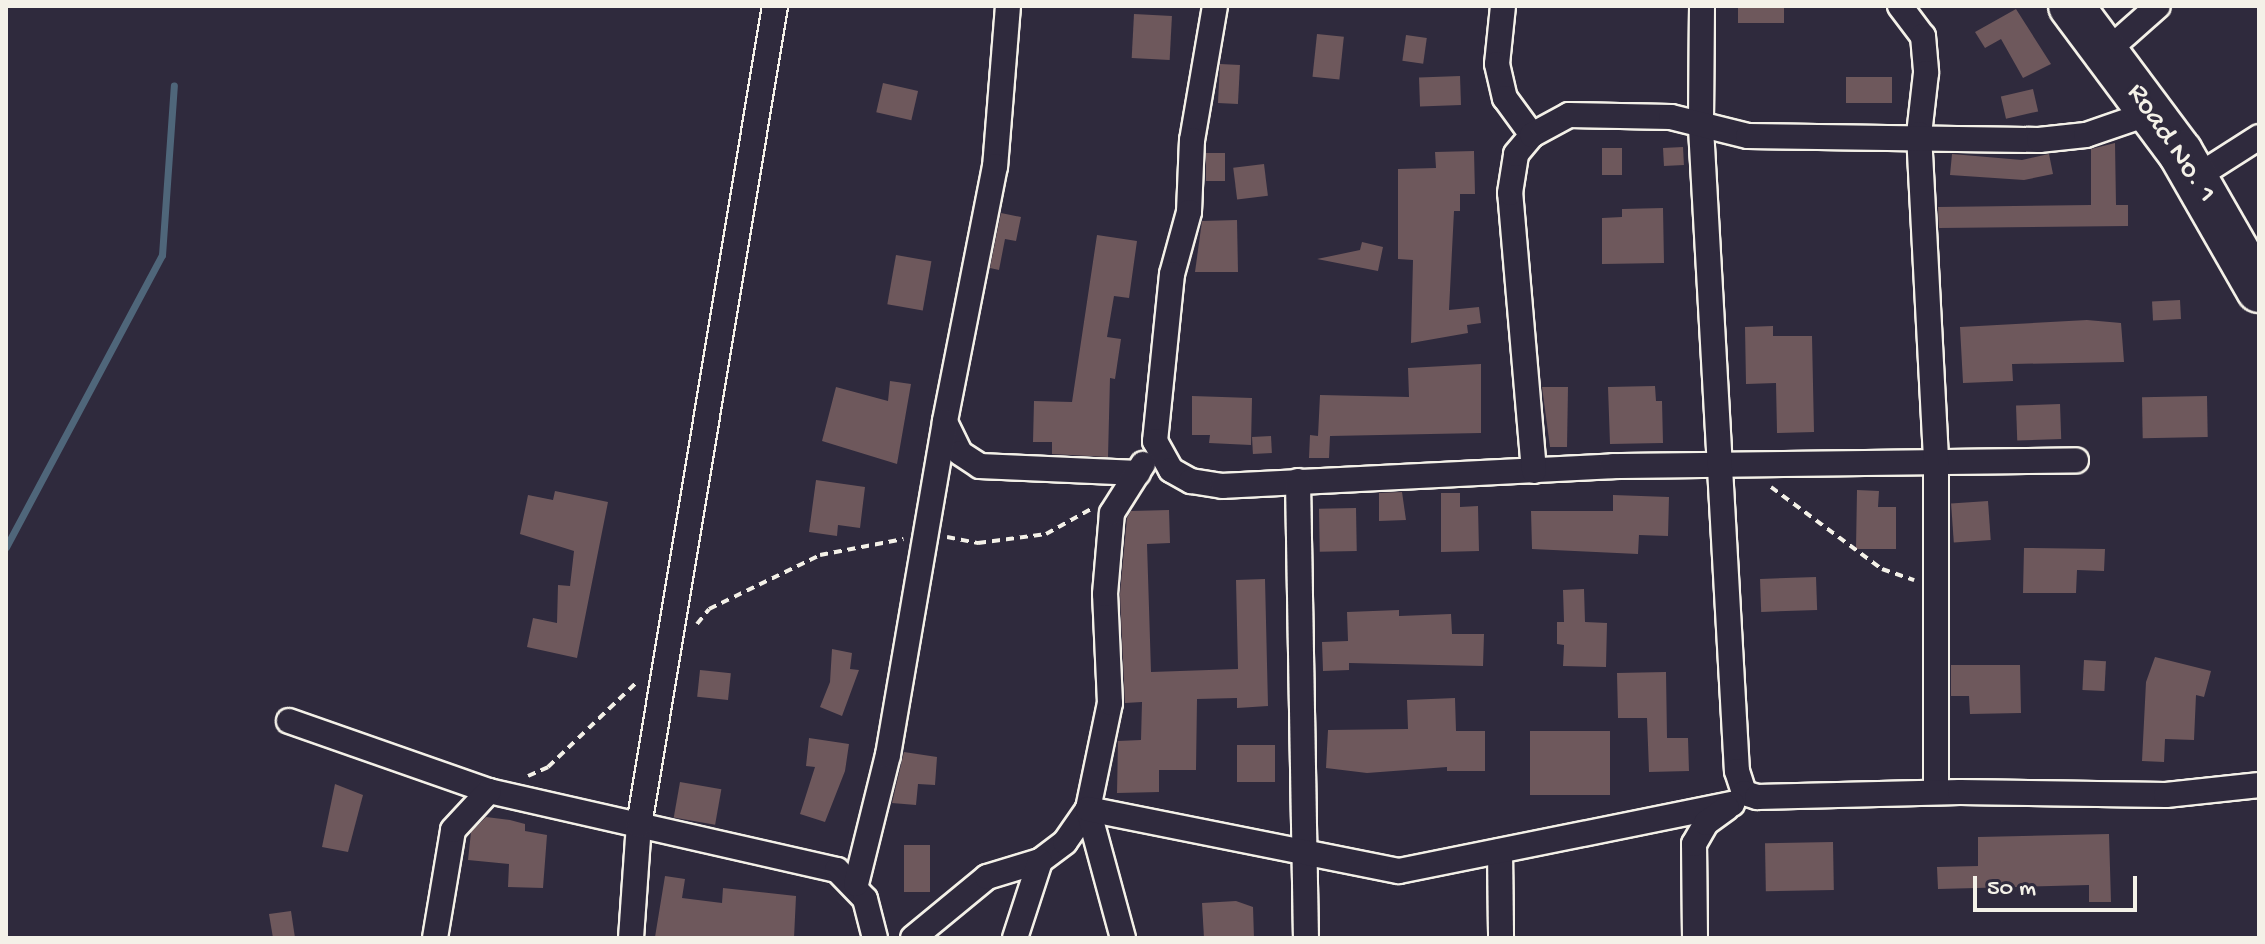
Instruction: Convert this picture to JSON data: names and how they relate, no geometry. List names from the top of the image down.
{
  "streets": {
    "highway": ["Road No. 1"]
  },
  "scale_bar": "50 m"
}
